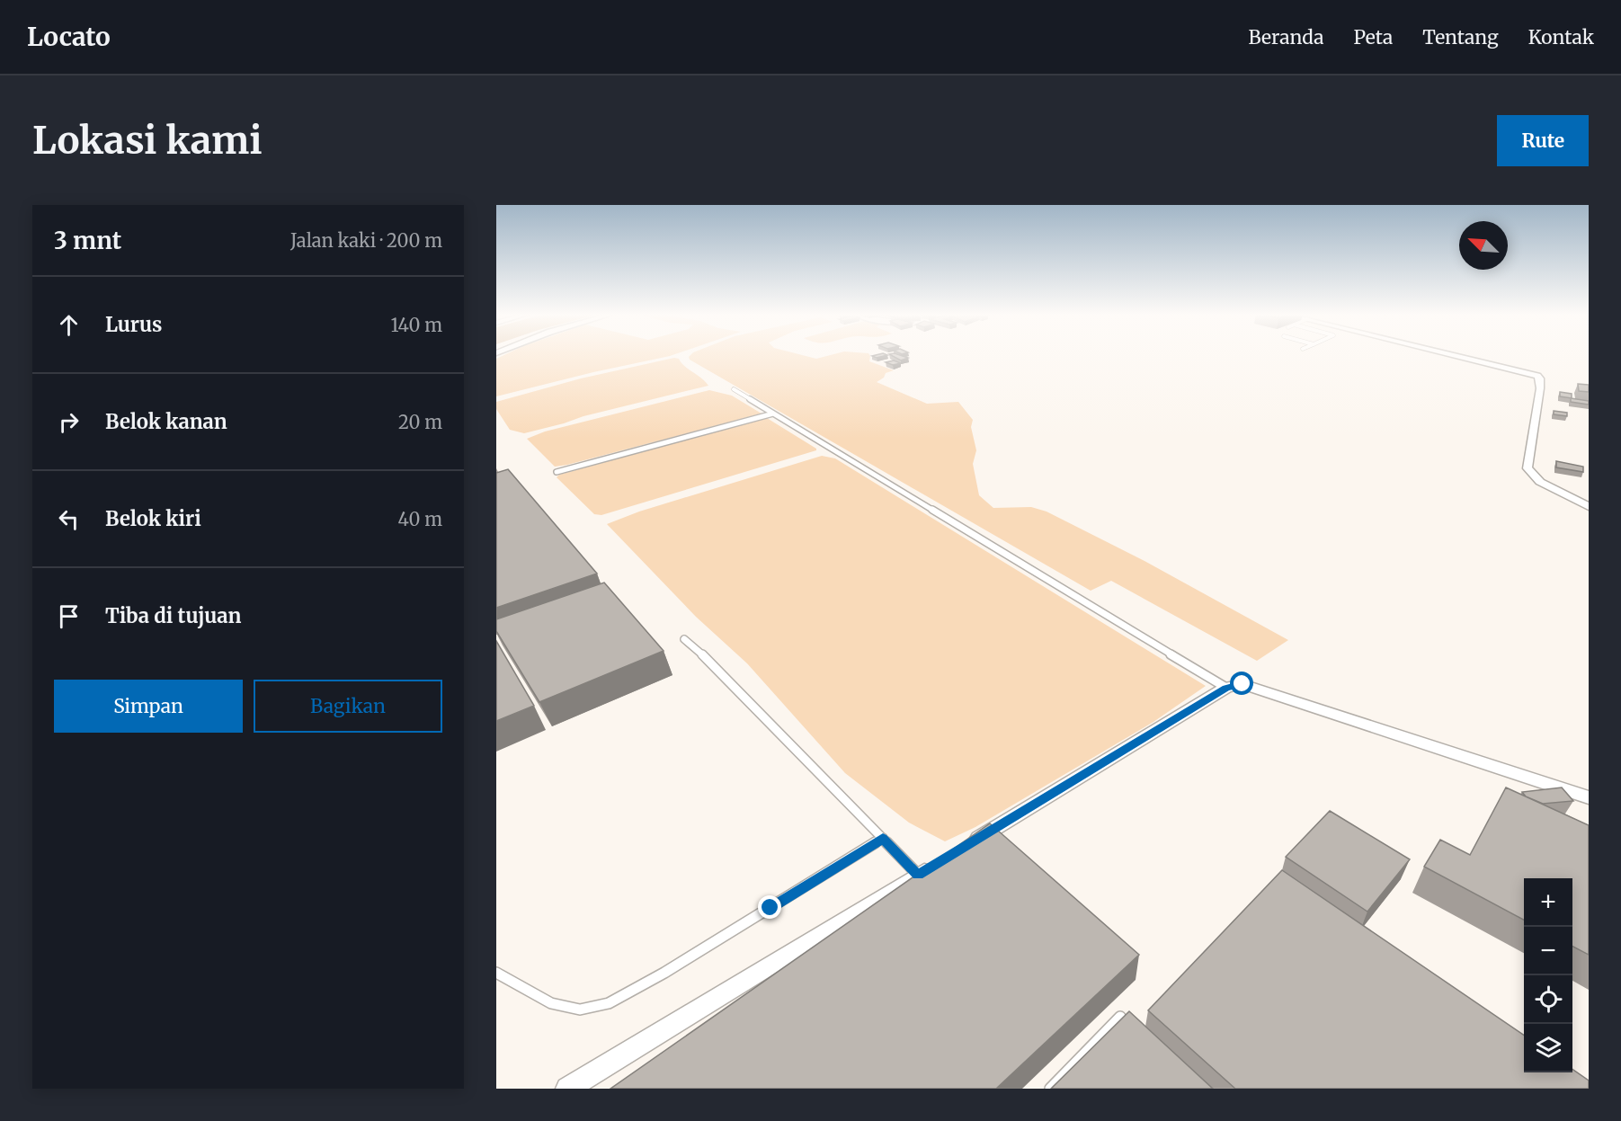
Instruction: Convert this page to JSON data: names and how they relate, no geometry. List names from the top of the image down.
{
  "north": "top left",
  "page": {
    "header": "Locato",
    "nav": [
      "Beranda",
      "Peta",
      "Tentang",
      "Kontak"
    ],
    "buttons": [
      "Rute",
      ["Simpan", "Bagikan"]
    ],
    "title": "Lokasi kami",
    "heading": ["3 mnt", "Jalan kaki · 200 m"],
    "list": [
      ["Lurus", "140 m"],
      ["Belok kanan", "20 m"],
      ["Belok kiri", "40 m"],
      "Tiba di tujuan"
    ],
    "map_buttons": ["+", "−"]
  }
}
